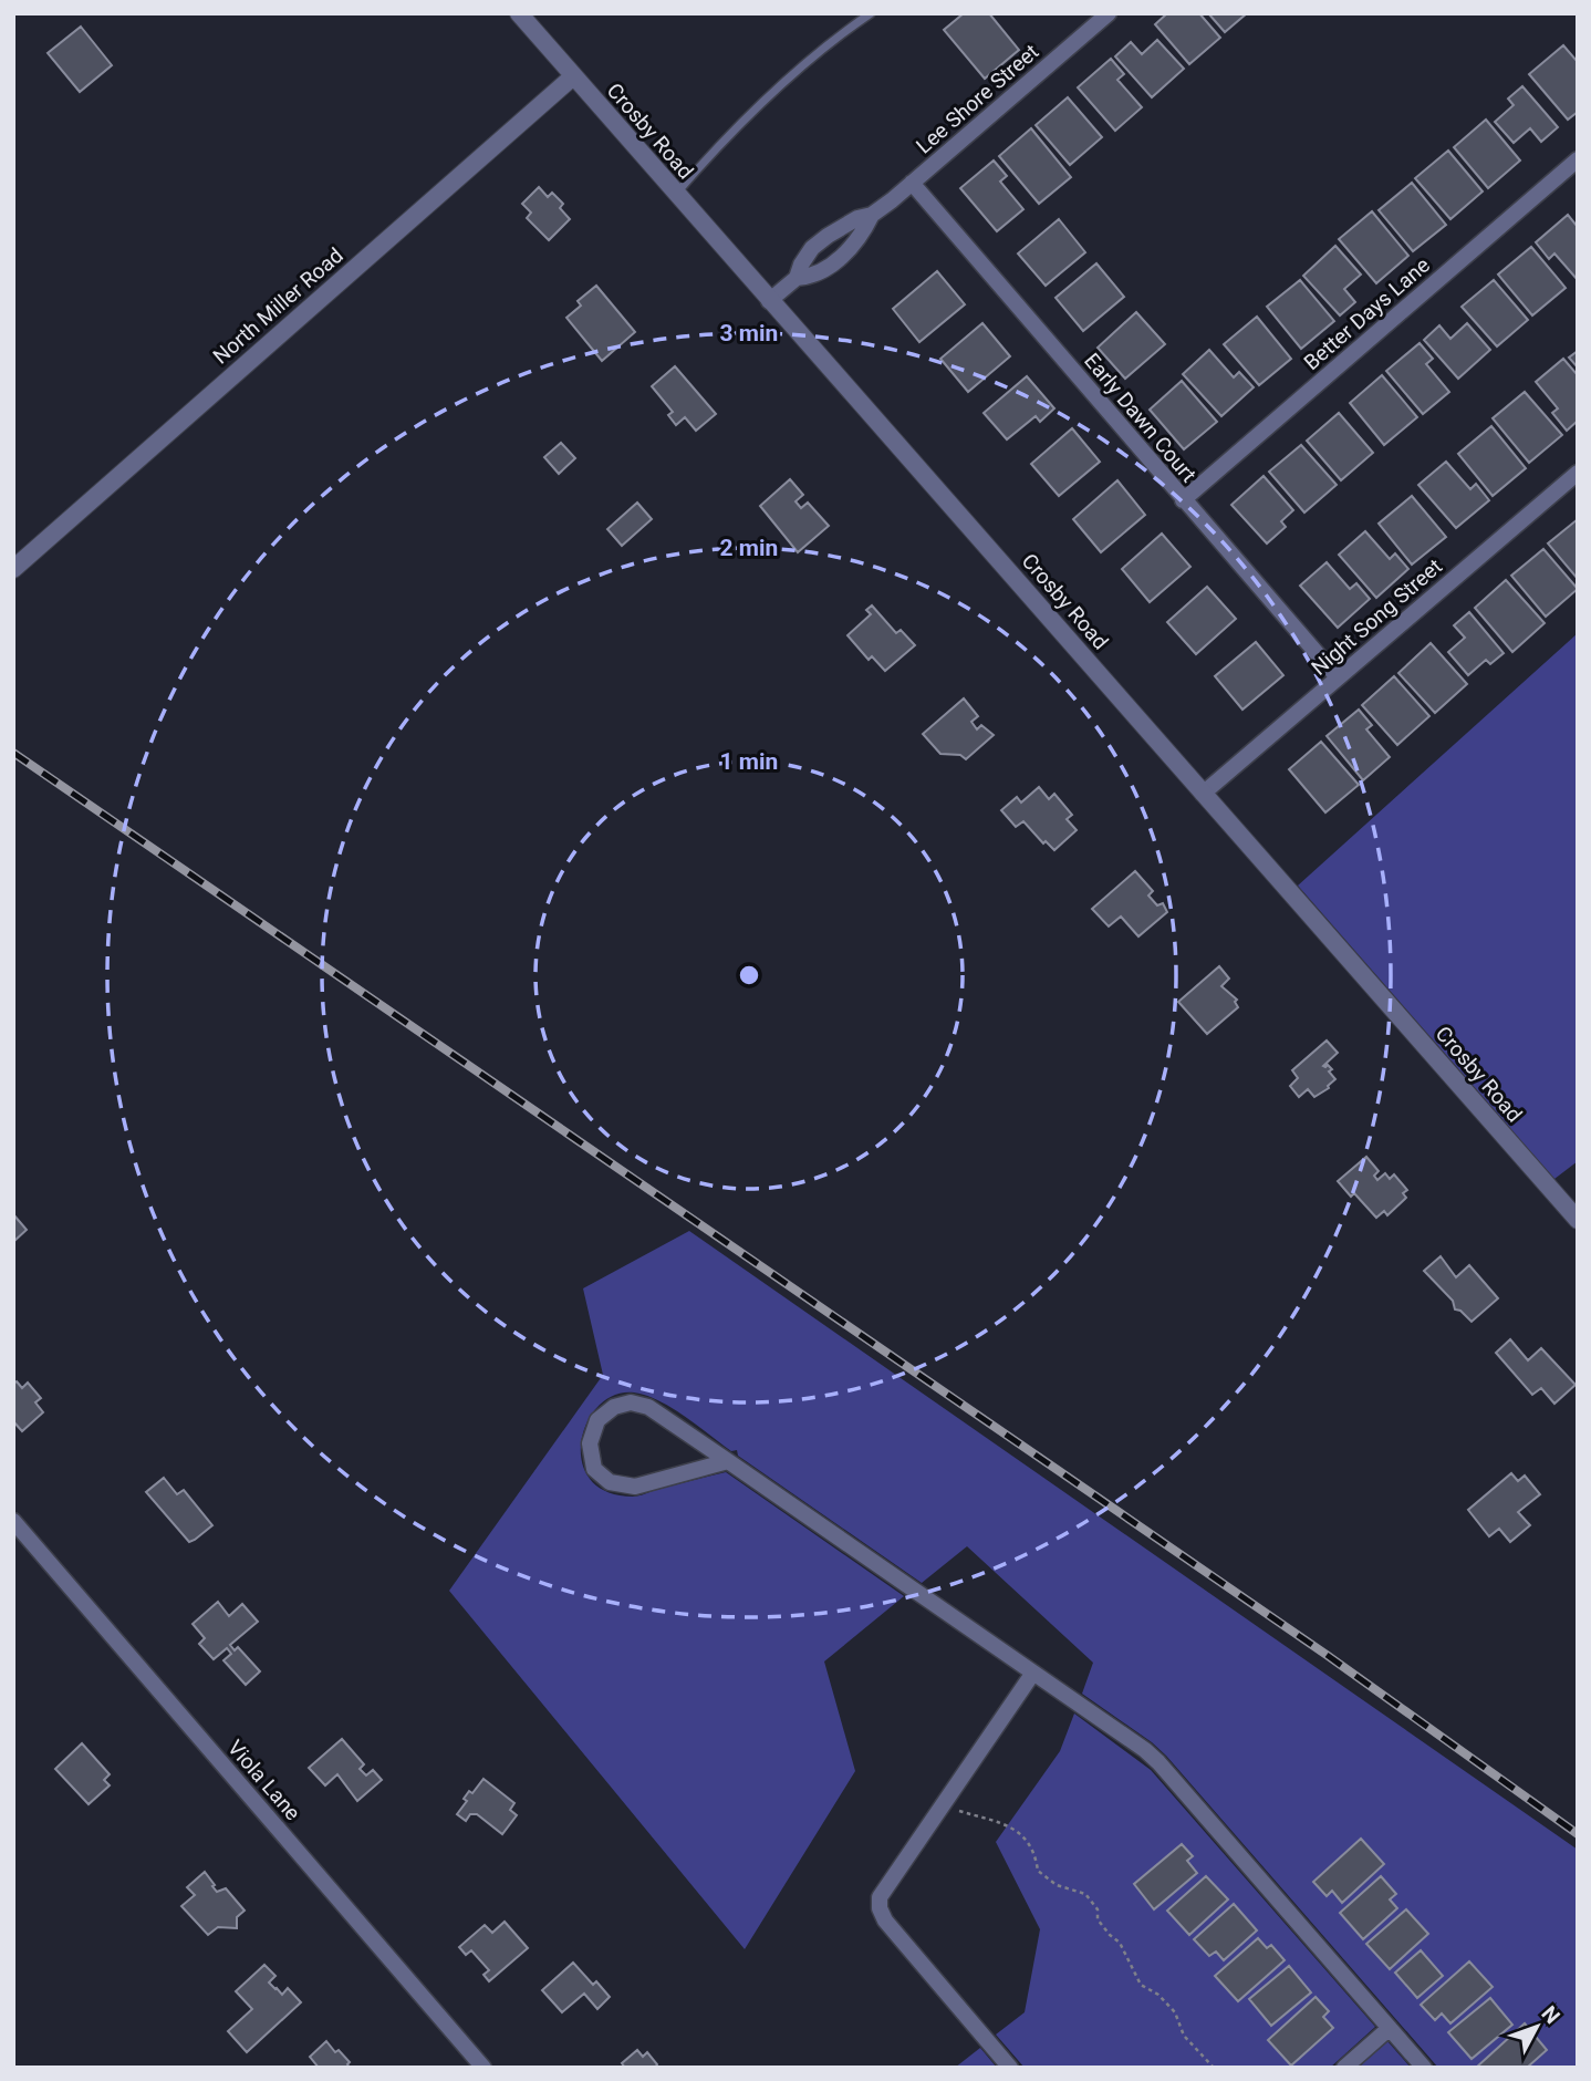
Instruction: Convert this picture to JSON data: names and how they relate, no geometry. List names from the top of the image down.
{
  "streets": {
    "street": [
      "Lee Shore Street",
      "Crosby Road",
      "North Miller Road",
      "Better Days Lane",
      "Early Dawn Court",
      "Night Song Street",
      "Viola Lane"
    ]
  },
  "crossings": [
    ["Lee Shore Street", "Early Dawn Court"],
    ["Crosby Road", "North Miller Road"],
    ["Crosby Road", "Night Song Street"],
    ["Better Days Lane", "Early Dawn Court"],
    ["Early Dawn Court", "Night Song Street"]
  ],
  "north": "top right",
  "rings": ["3 min", "2 min", "1 min"]
}
